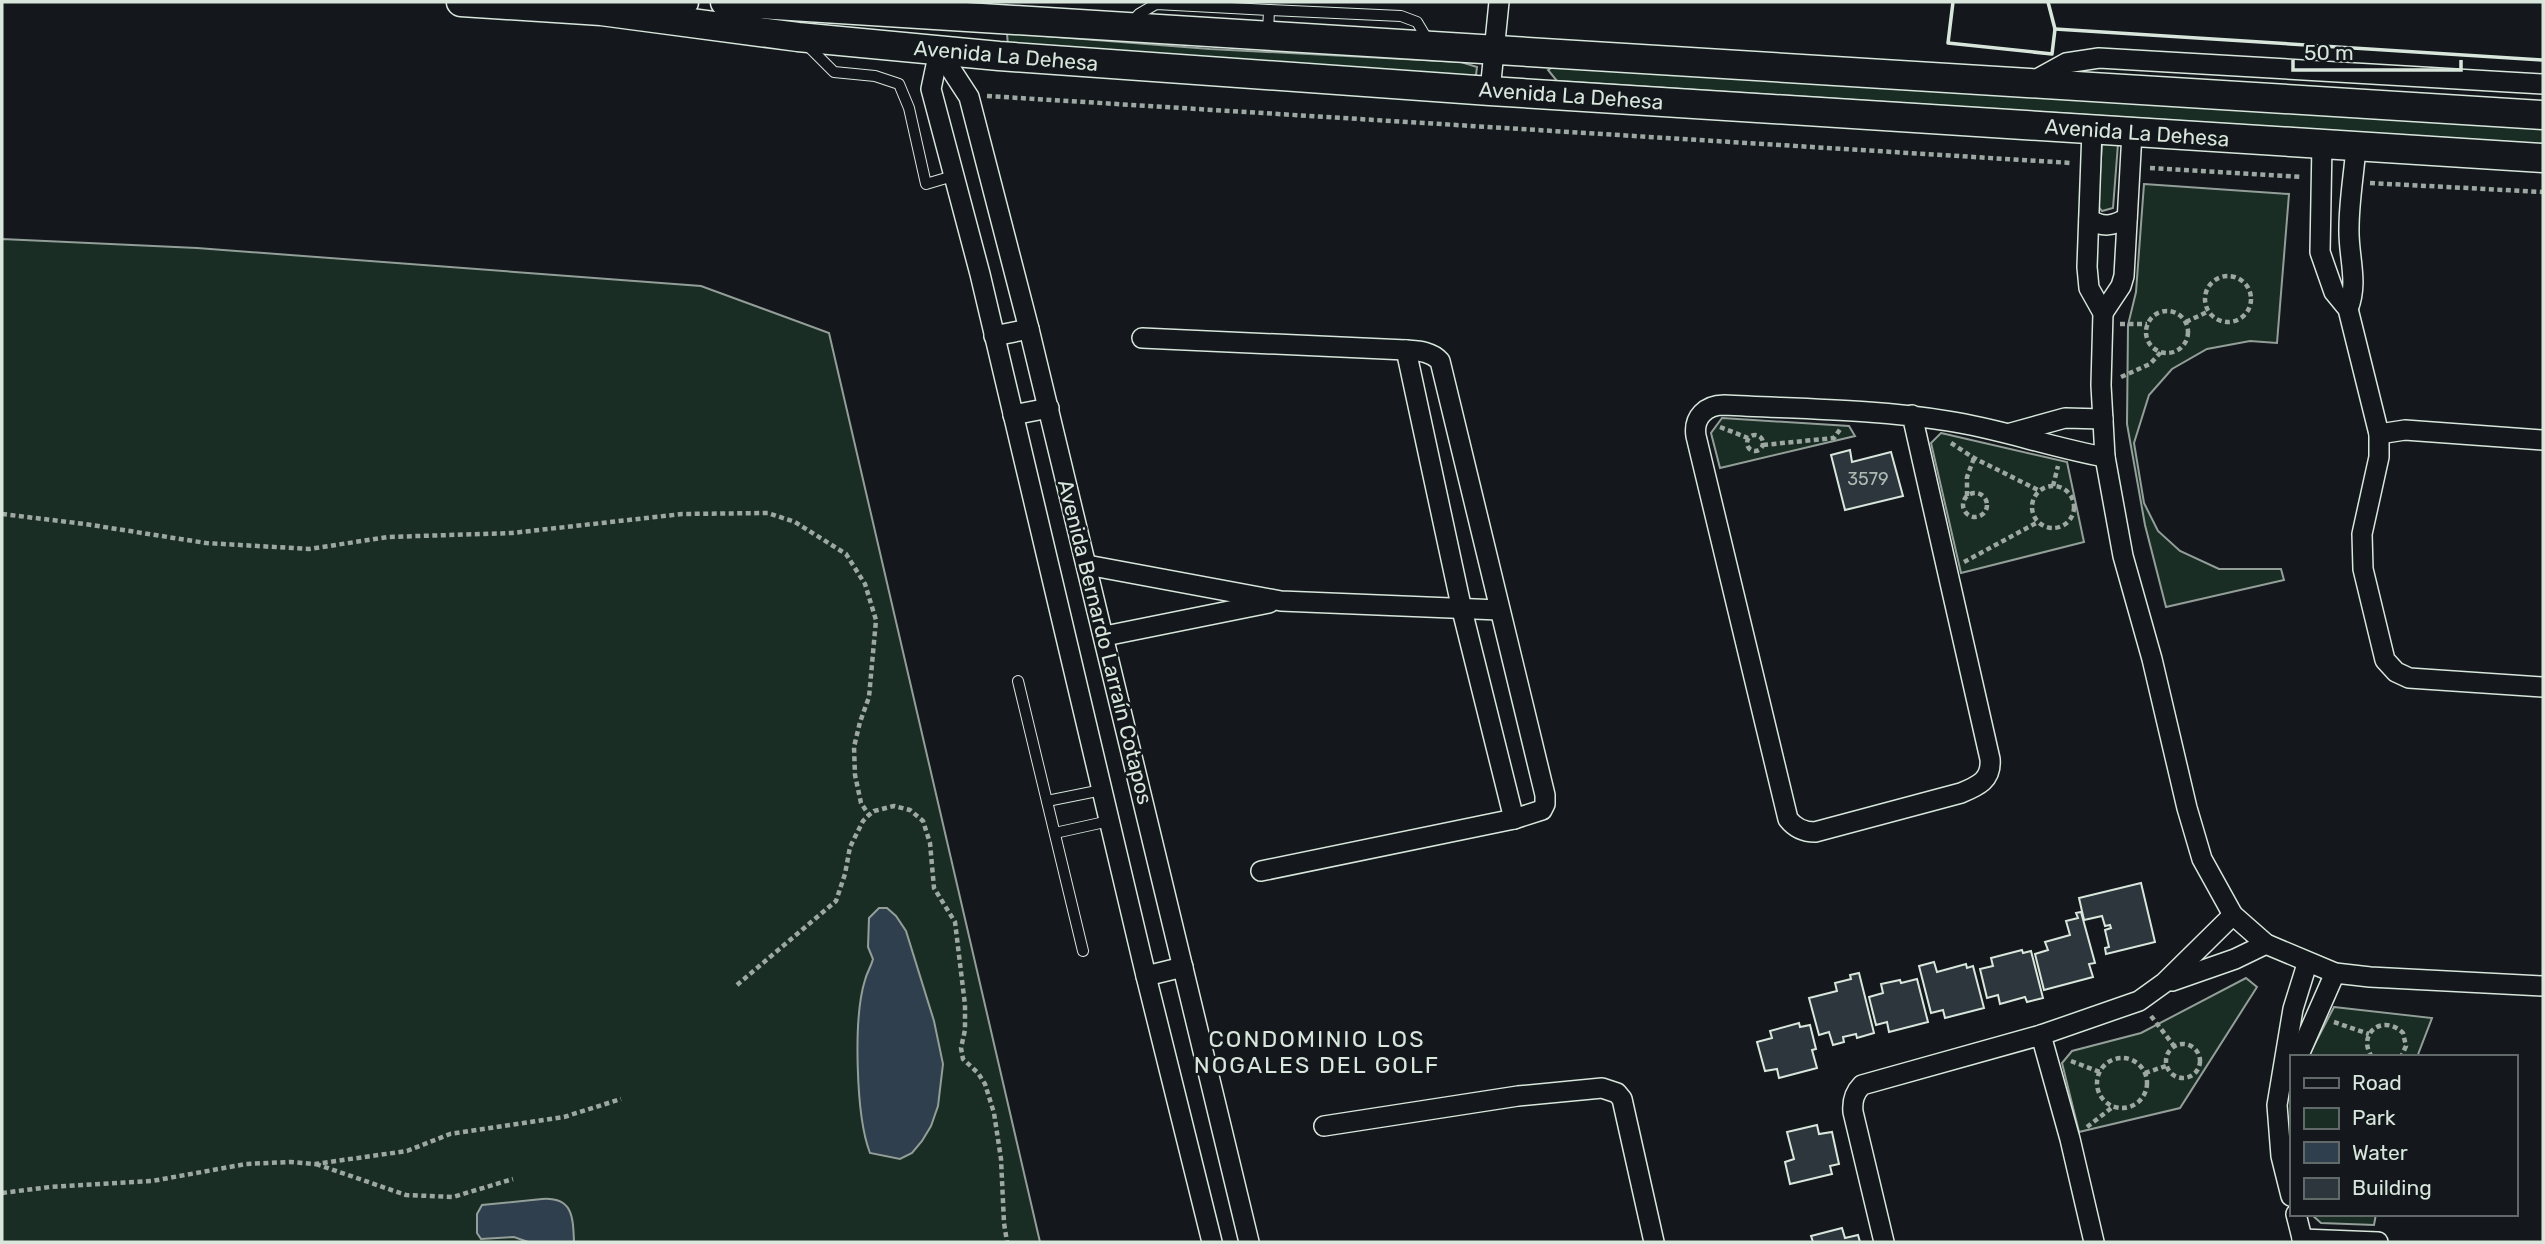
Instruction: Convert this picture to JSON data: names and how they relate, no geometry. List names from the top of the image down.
{
  "streets": {
    "street": ["Avenida La Dehesa", "Avenida Bernardo Larraín Cotapos"]
  },
  "crossings": [
    ["Avenida La Dehesa", "Avenida Bernardo Larraín Cotapos"]
  ],
  "districts": ["CONDOMINIO LOS NOGALES DEL GOLF"],
  "house_numbers": ["3579"],
  "legend": [
    "Road",
    "Park",
    "Water",
    "Building"
  ],
  "scale_bar": "50 m"
}
